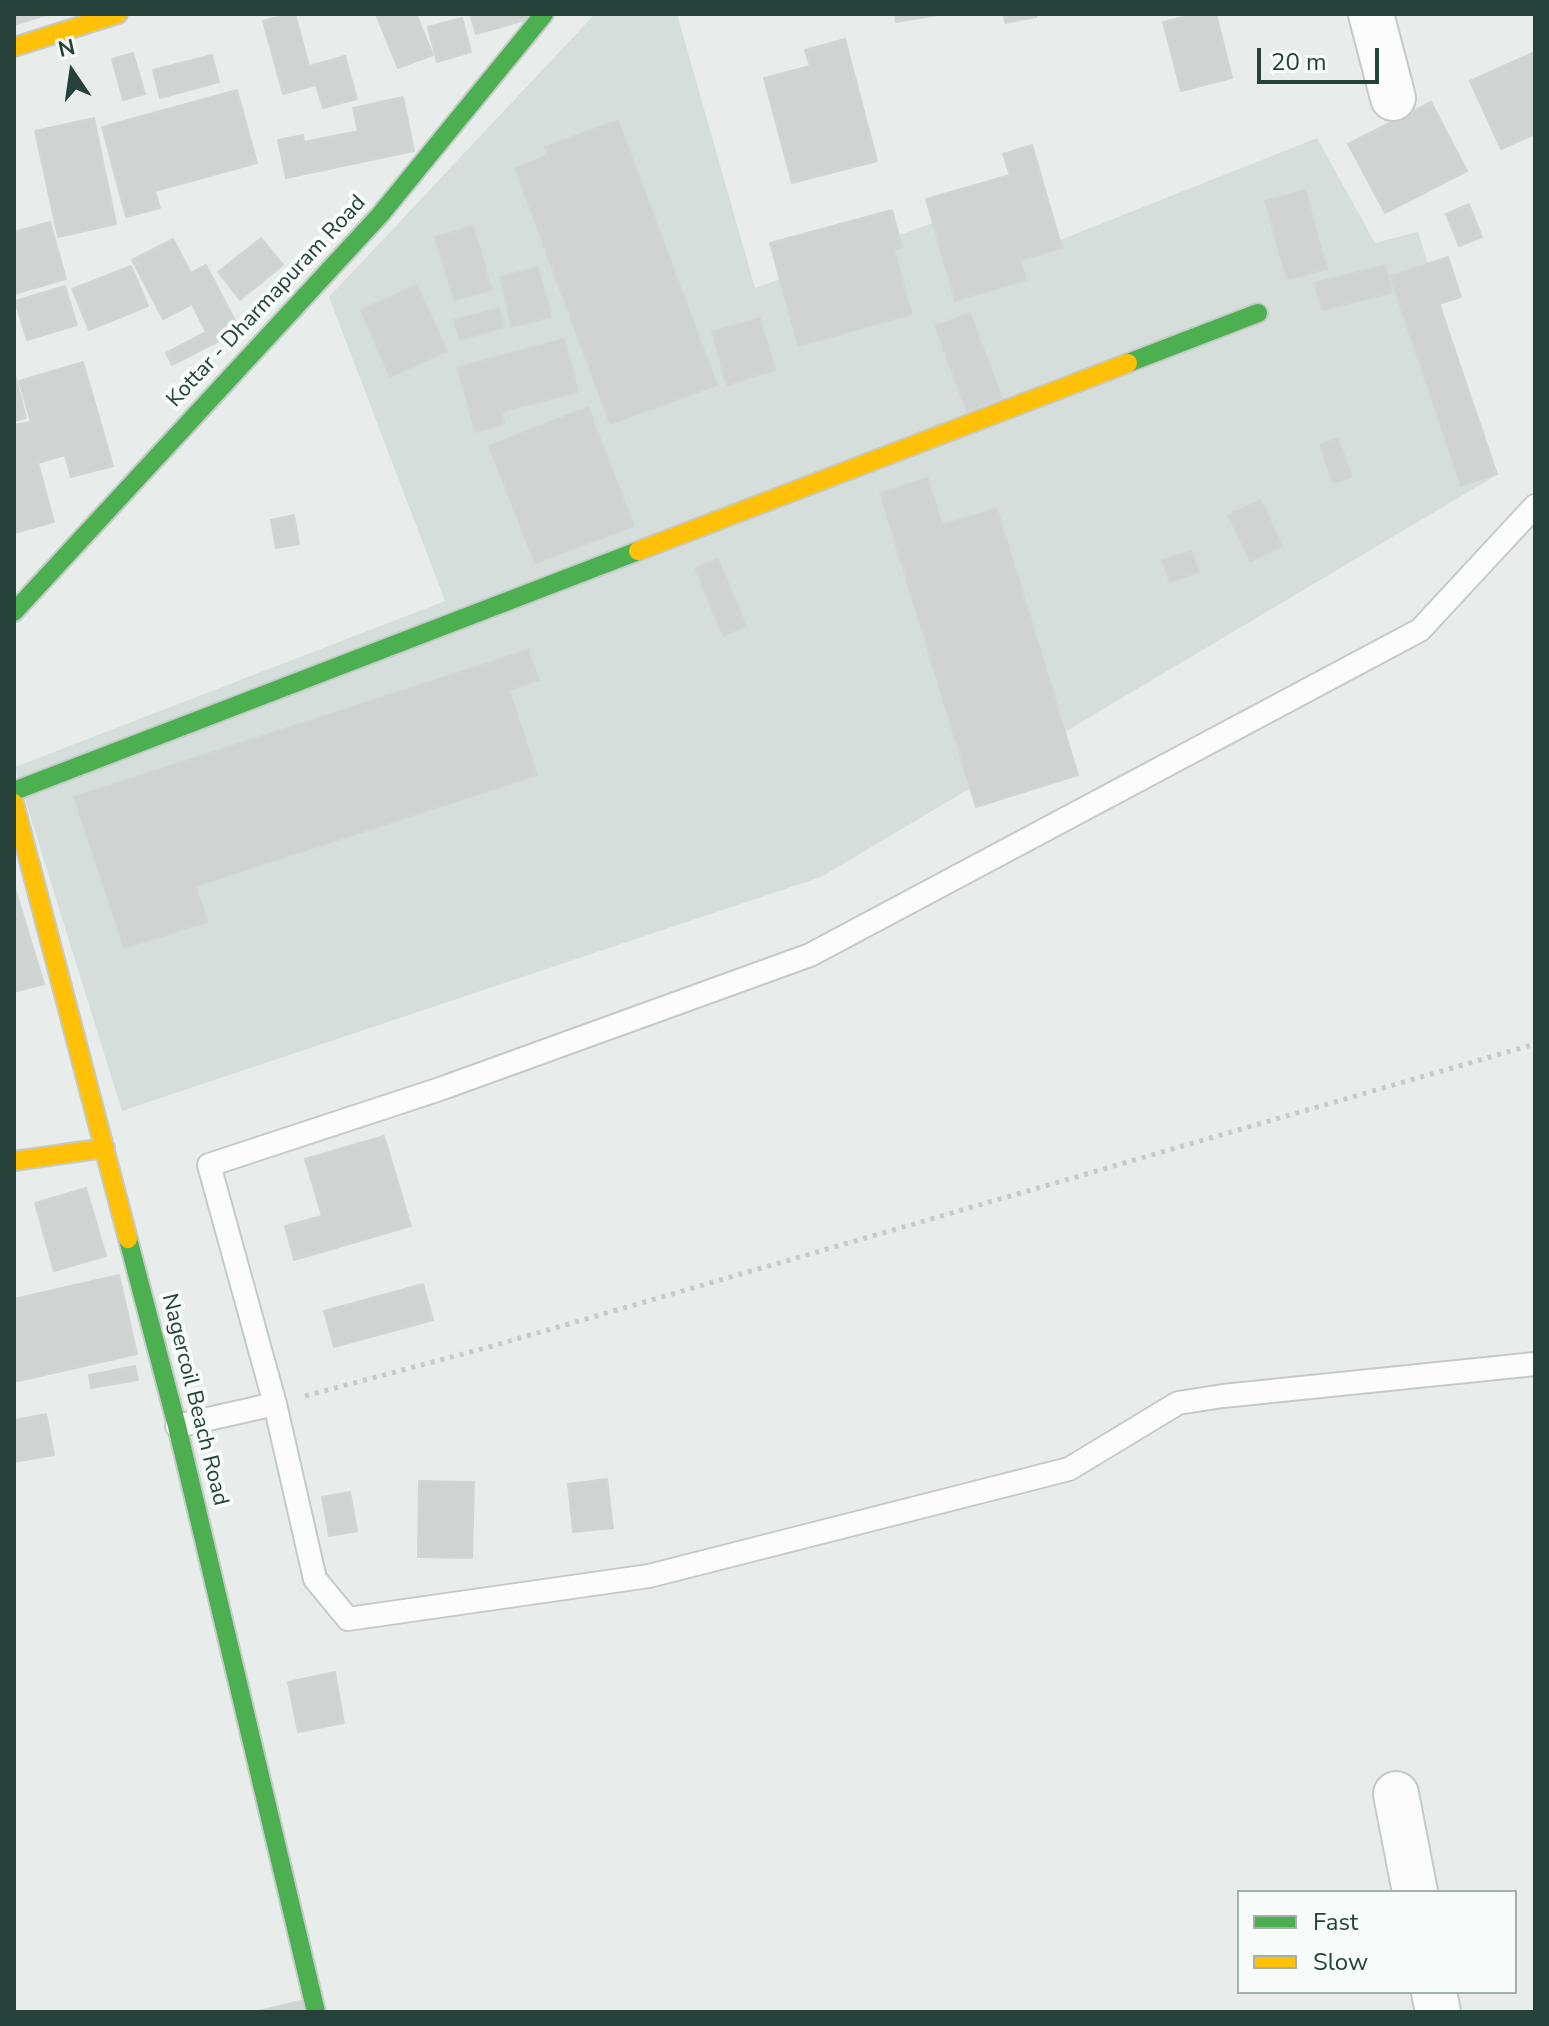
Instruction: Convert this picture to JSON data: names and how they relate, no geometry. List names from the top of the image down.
{
  "streets": {
    "main road": ["Kottar - Dharmapuram Road", "Nagercoil Beach Road"]
  },
  "legend": ["Fast", "Slow"],
  "scale_bar": "20 m",
  "north": "top"
}
